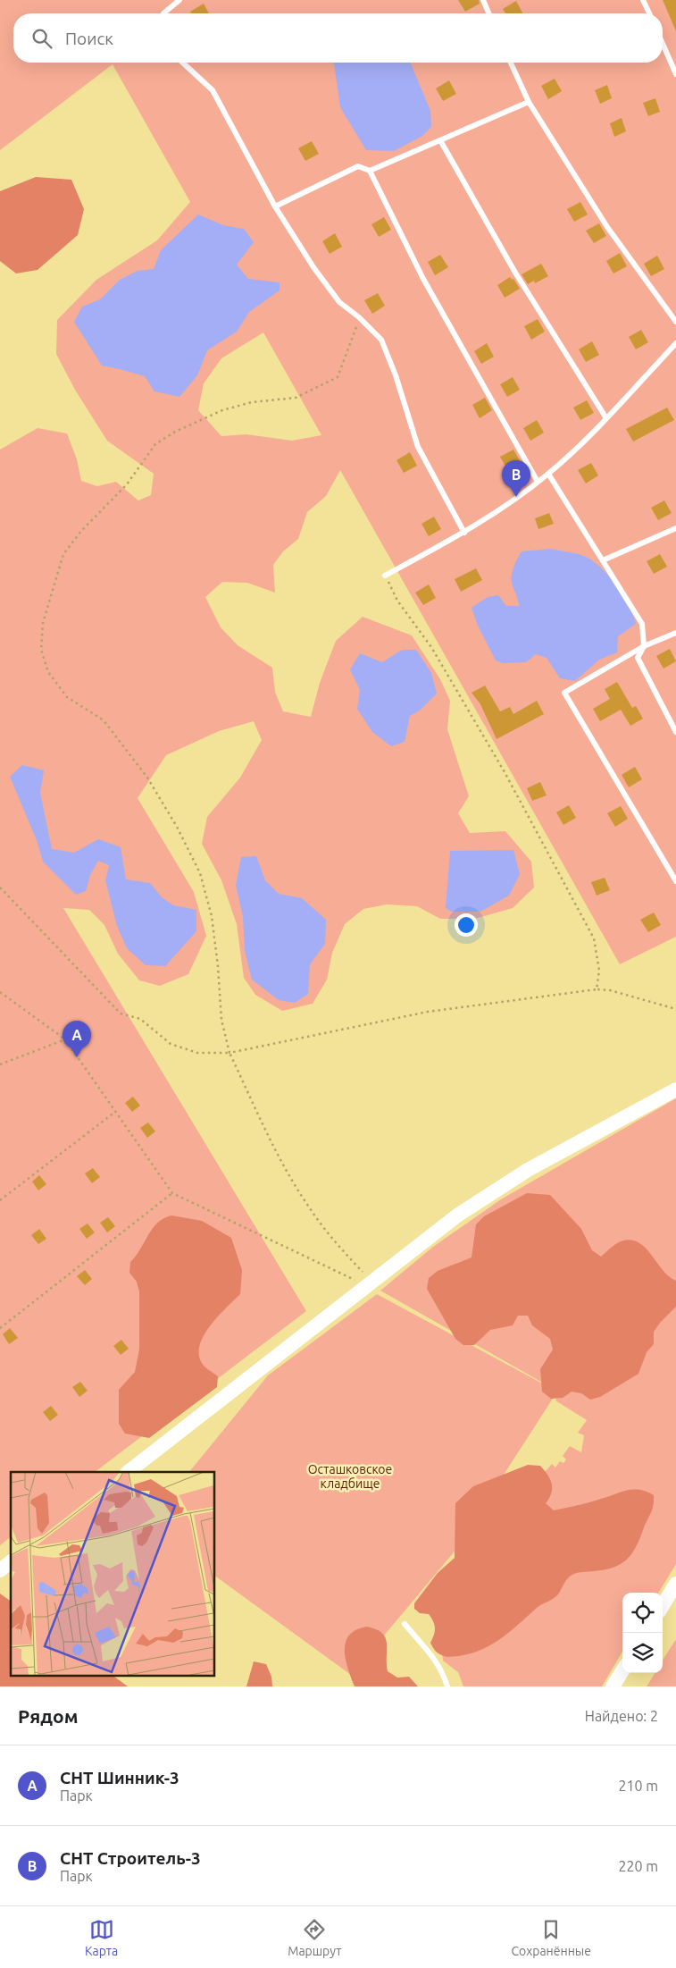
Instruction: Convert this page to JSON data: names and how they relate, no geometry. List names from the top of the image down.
{
  "parks": ["Осташковское кладбище"],
  "page": {
    "search": "Поиск",
    "pins": ["B", "A"],
    "heading": ["Рядом", "Найдено: 2"],
    "list": [
      {
        "mark": "A",
        "name": "СНТ Шинник-3",
        "note": "Парк",
        "value": "210 m"
      },
      {
        "mark": "B",
        "name": "СНТ Строитель-3",
        "note": "Парк",
        "value": "220 m"
      }
    ],
    "nav": ["Карта", "Маршрут", "Сохранённые"]
  }
}
